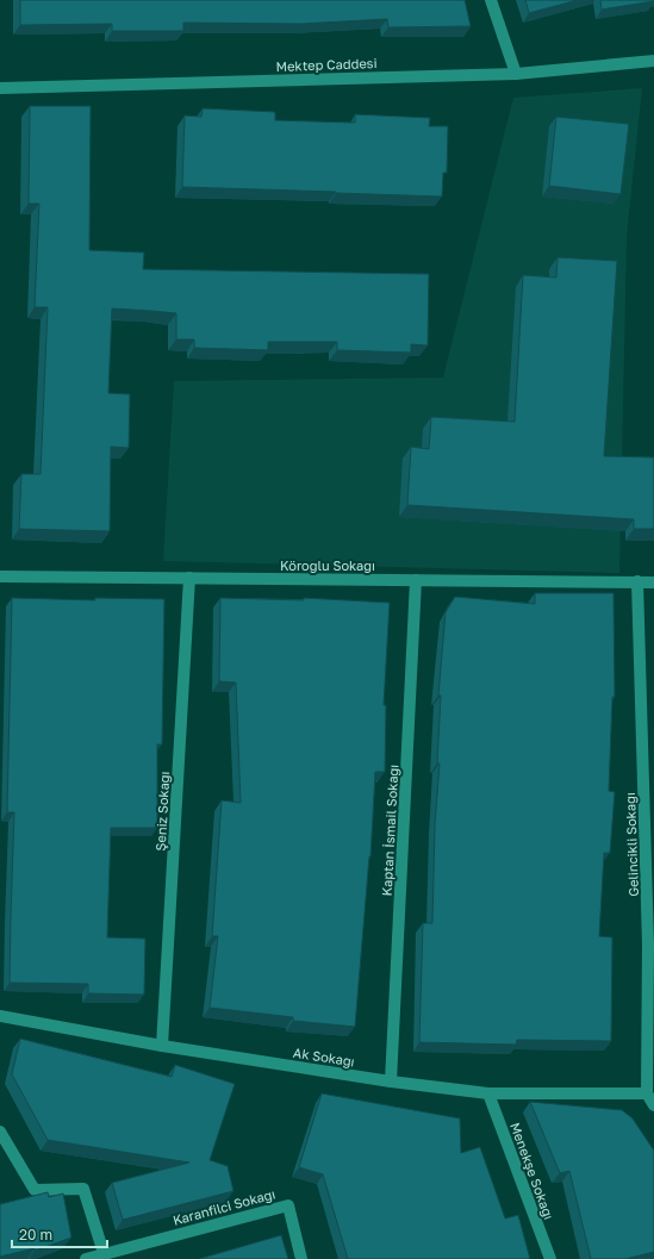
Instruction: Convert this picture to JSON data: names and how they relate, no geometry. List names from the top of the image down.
{
  "streets": {
    "street": [
      "Mektep Caddesi",
      "Köroğlu Sokağı",
      "Şeniz Sokağı",
      "Kaptan İsmail Sokağı",
      "Gelincikli Sokağı",
      "Ak Sokağı",
      "Menekşe Sokağı",
      "Karanfilci Sokağı"
    ]
  },
  "crossings": [
    ["Köroğlu Sokağı", "Şeniz Sokağı"],
    ["Köroğlu Sokağı", "Kaptan İsmail Sokağı"],
    ["Köroğlu Sokağı", "Gelincikli Sokağı"],
    ["Şeniz Sokağı", "Ak Sokağı"],
    ["Kaptan İsmail Sokağı", "Ak Sokağı"],
    ["Gelincikli Sokağı", "Ak Sokağı"],
    ["Ak Sokağı", "Menekşe Sokağı"]
  ],
  "scale_bar": "20 m"
}
